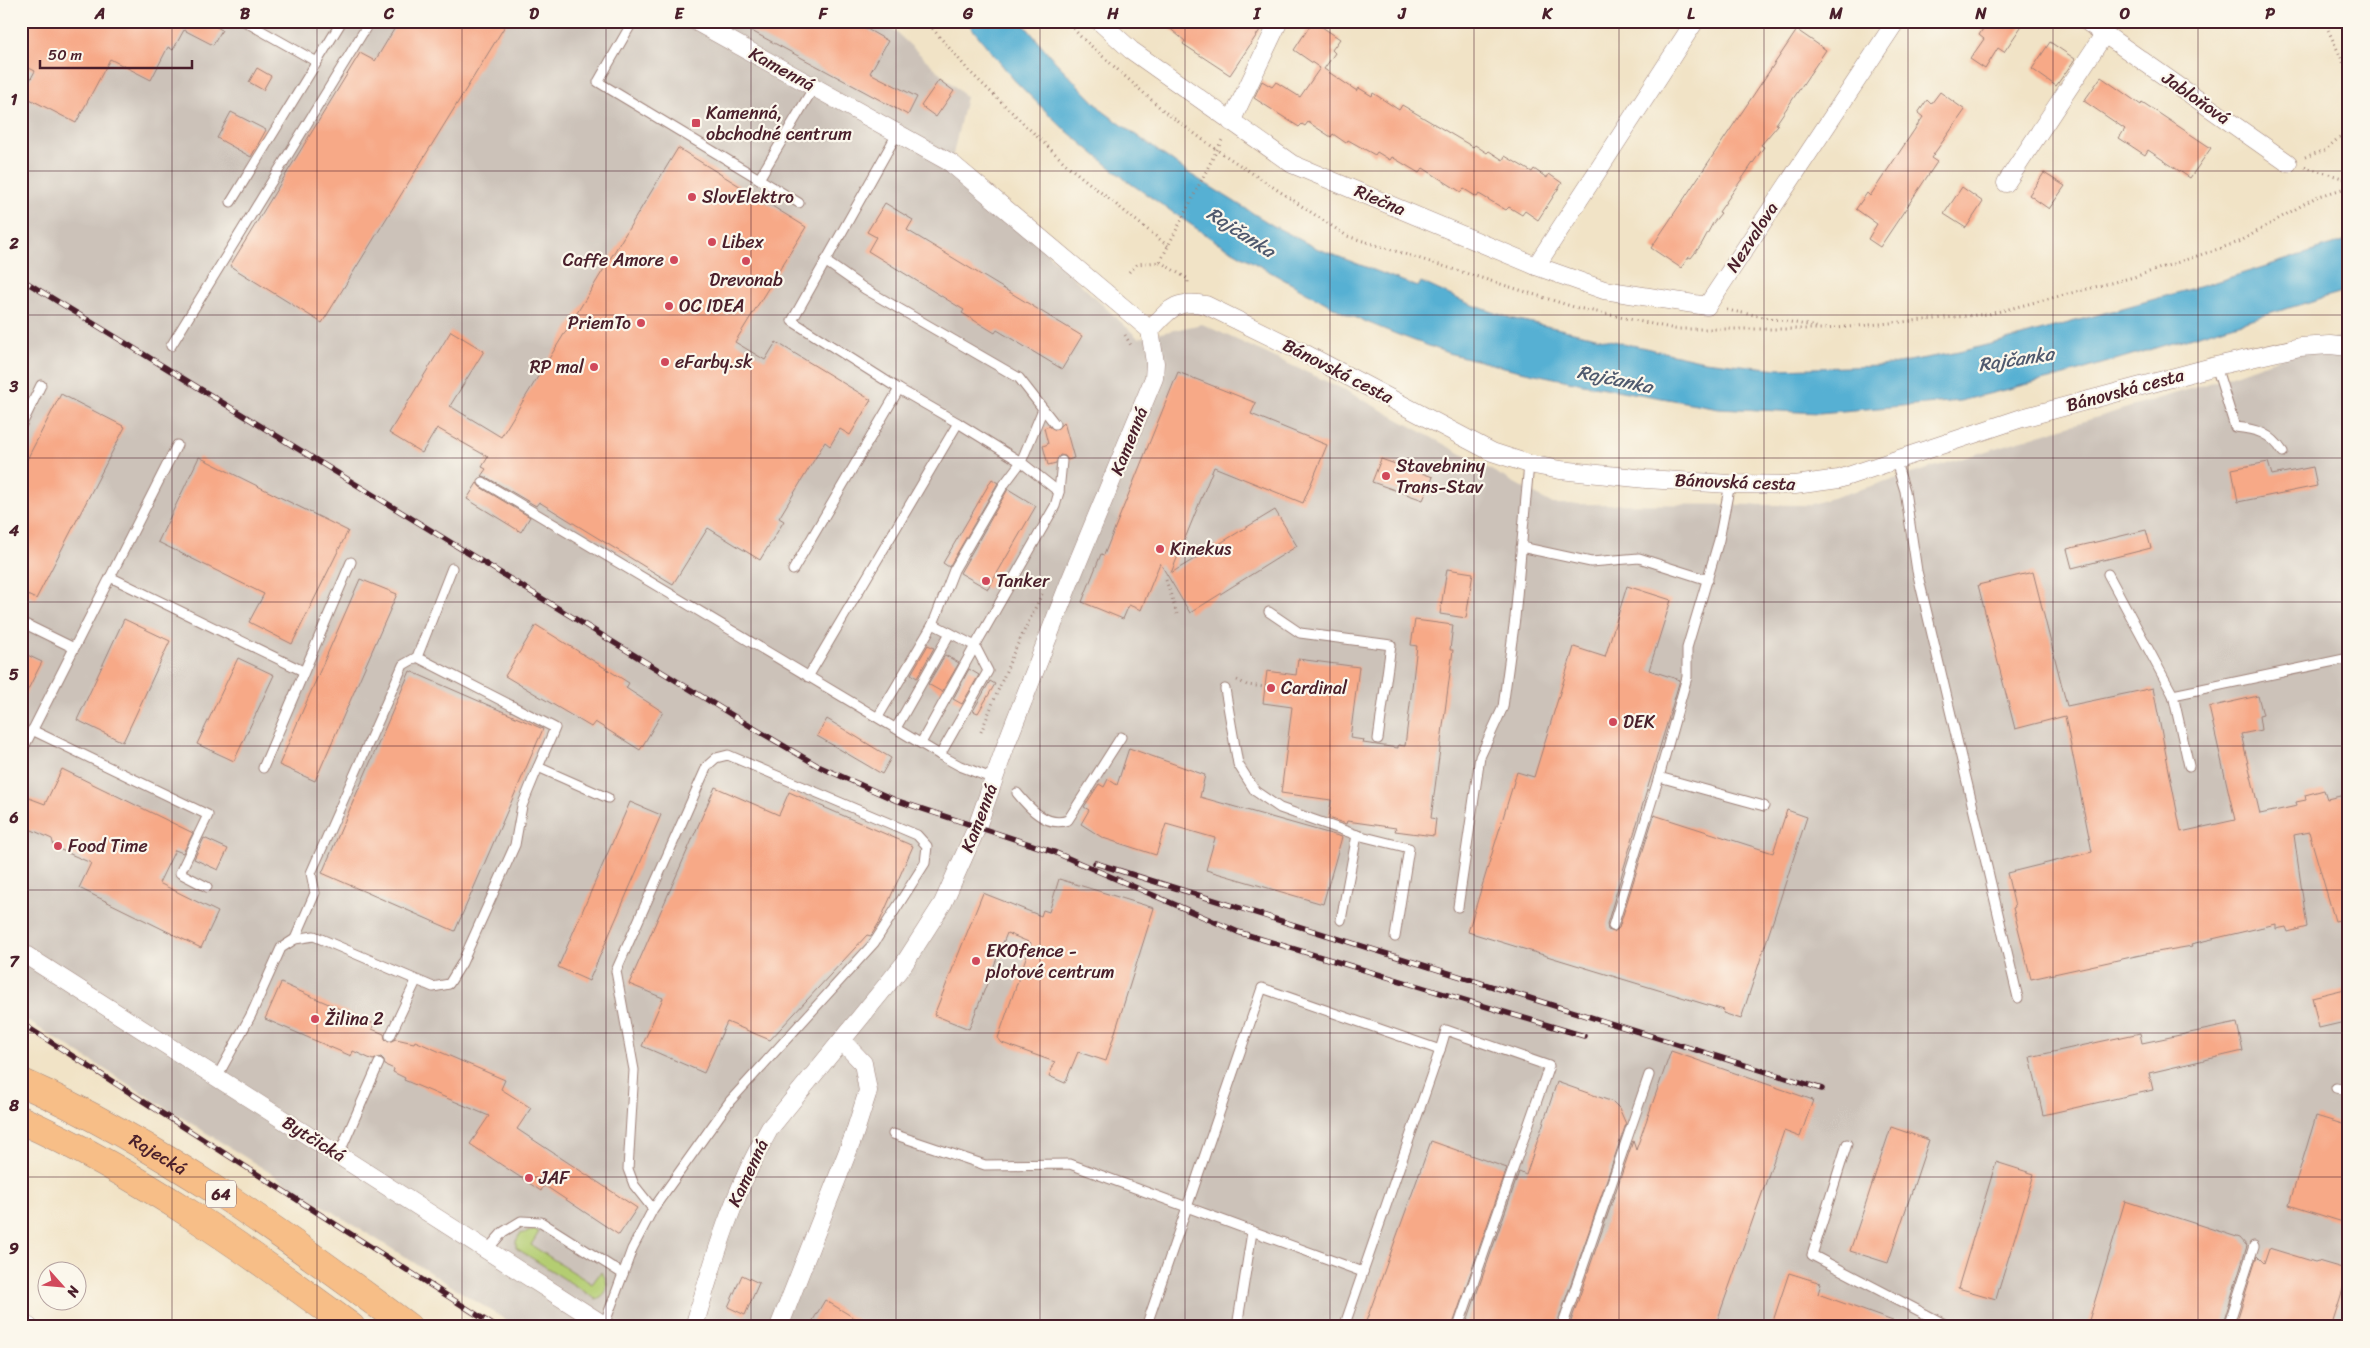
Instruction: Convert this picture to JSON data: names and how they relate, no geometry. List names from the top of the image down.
{
  "streets": {
    "main road": ["Rajecká", "64"],
    "street": [
      "Kamenná",
      "Jabloňová",
      "Riečna",
      "Nezvalova",
      "Bánovská cesta",
      "Bytčická"
    ]
  },
  "crossings": [
    ["Kamenná", "Bánovská cesta"]
  ],
  "water": ["Rajčanka"],
  "places": {
    "transit": ["Kamenná, obchodné centrum"],
    "other": [
      "SlovElektro",
      "Libex",
      "Caffe Amore",
      "Drevonab",
      "OC IDEA",
      "PriemTo",
      "eFarby.sk",
      "RP mal",
      "Stavebniny Trans-Stav",
      "Kinekus",
      "Tanker",
      "Cardinal",
      "DEK",
      "Food Time",
      "EKOfence - plotové centrum",
      "Žilina 2",
      "JAF"
    ]
  },
  "scale_bar": "50 m",
  "north": "bottom right",
  "grid": {
    "columns": [
      "A",
      "B",
      "C",
      "D",
      "E",
      "F",
      "G",
      "H",
      "I",
      "J",
      "K",
      "L",
      "M",
      "N",
      "O",
      "P"
    ],
    "rows": [
      "1",
      "2",
      "3",
      "4",
      "5",
      "6",
      "7",
      "8",
      "9"
    ]
  }
}
